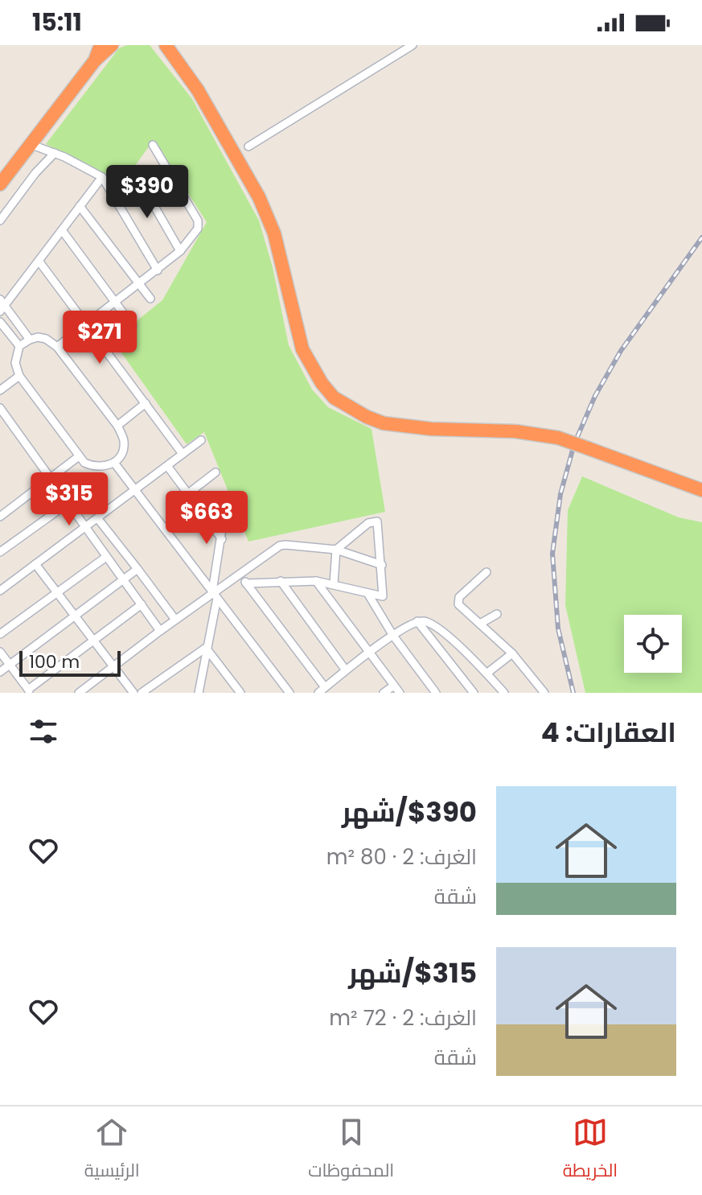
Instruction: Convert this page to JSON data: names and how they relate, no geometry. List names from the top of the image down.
{
  "scale_bar": "100 m",
  "page": {
    "status": "15:11",
    "price": [
      "$390",
      "$271",
      "$315",
      "$663"
    ],
    "scale": "100 m",
    "heading": "العقارات: 4",
    "list": [
      {
        "name": "$390/شهر",
        "note": "الغرف: 2 · 80 m² · شقة"
      },
      {
        "name": "$315/شهر",
        "note": "الغرف: 2 · 72 m² · شقة"
      }
    ],
    "tabs": ["الخريطة", "المحفوظات", "الرئيسية"]
  }
}
